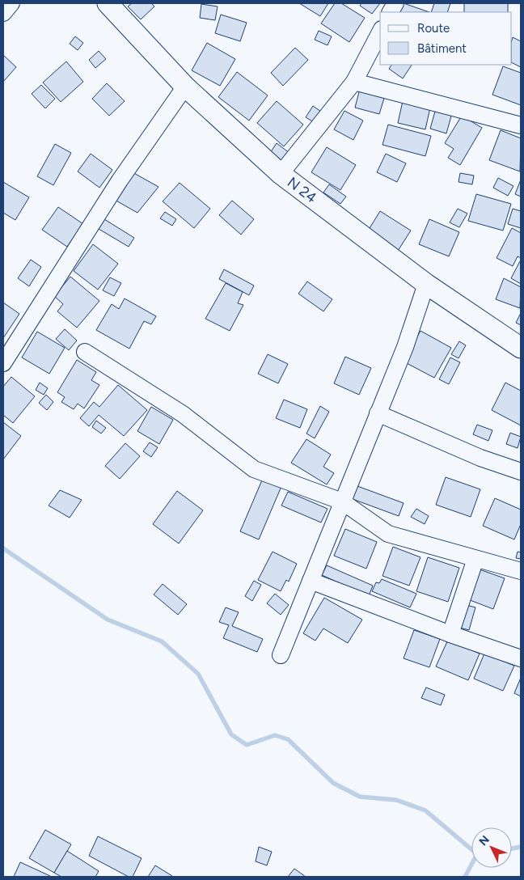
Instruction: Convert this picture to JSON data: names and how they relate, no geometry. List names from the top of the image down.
{
  "streets": {
    "main road": ["N 24"]
  },
  "legend": ["Route", "Bâtiment"],
  "north": "top left"
}
